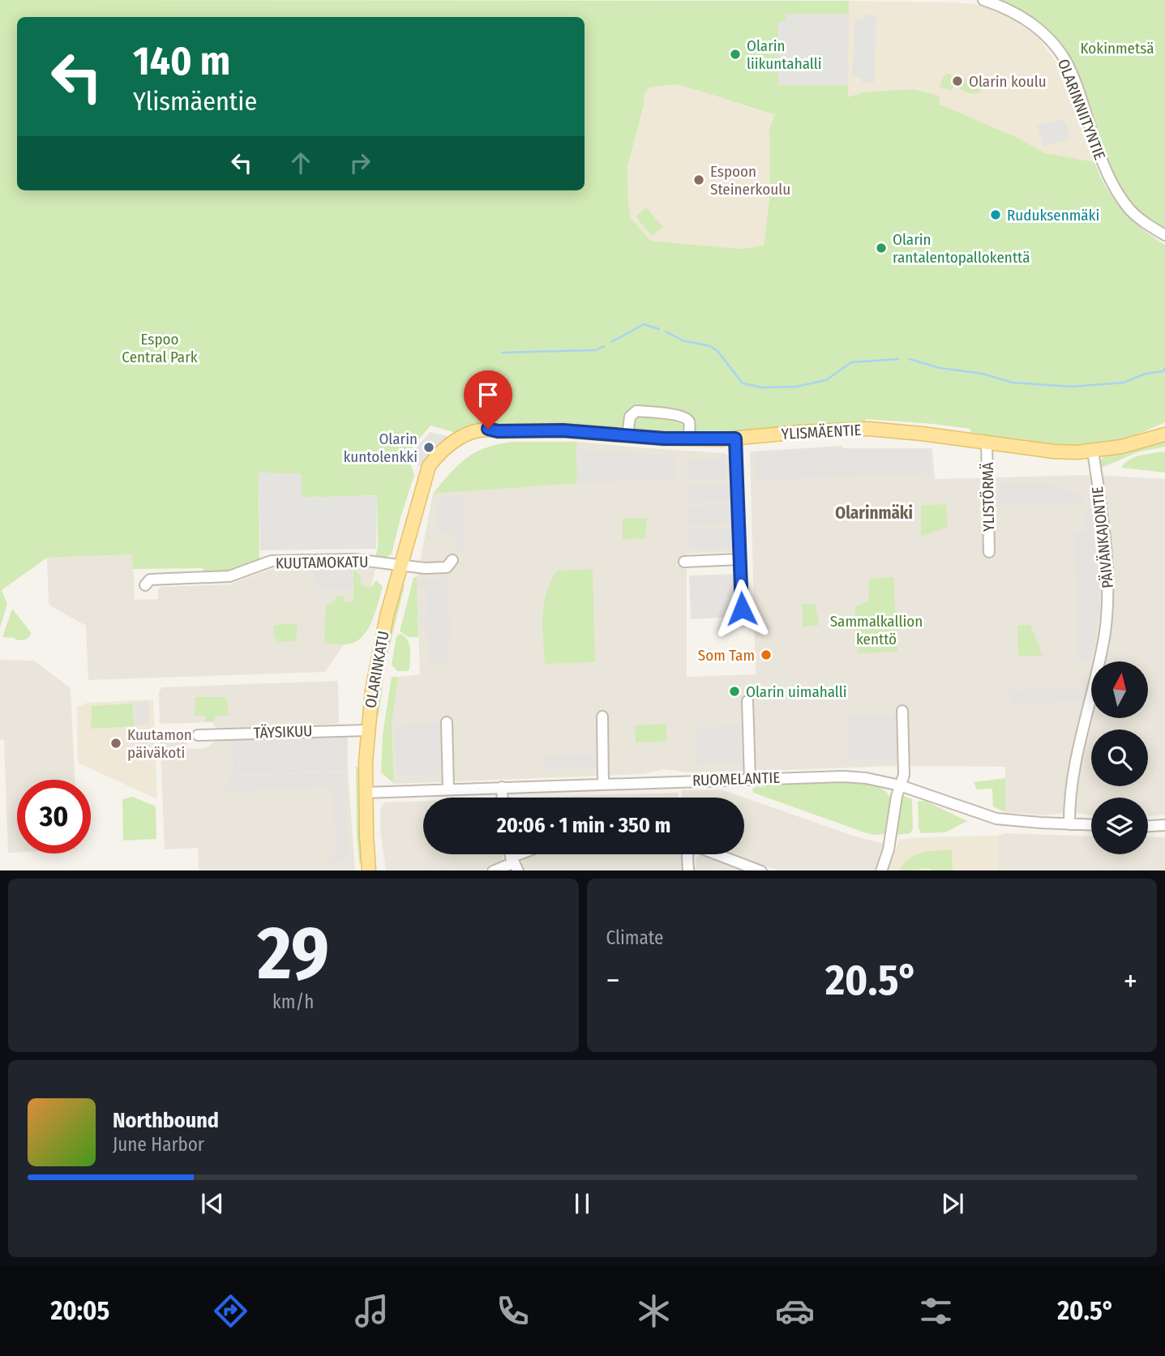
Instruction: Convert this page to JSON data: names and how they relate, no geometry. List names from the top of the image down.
{
  "streets": {
    "main road": ["YLISMÄENTIE", "OLARINKATU"],
    "street": [
      "OLARINNIITYNTIE",
      "YLISTÖRMÄ",
      "PÄIVÄNKAJONTIE",
      "KUUTAMOKATU",
      "TÄYSIKUU",
      "RUOMELANTIE"
    ]
  },
  "crossings": [
    ["YLISMÄENTIE", "YLISTÖRMÄ"],
    ["YLISMÄENTIE", "PÄIVÄNKAJONTIE"],
    ["YLISMÄENTIE", "OLARINKATU"],
    ["PÄIVÄNKAJONTIE", "RUOMELANTIE"],
    ["KUUTAMOKATU", "OLARINKATU"],
    ["OLARINKATU", "TÄYSIKUU"],
    ["OLARINKATU", "RUOMELANTIE"]
  ],
  "districts": ["Olarinmäki"],
  "parks": ["Kokinmetsä", "Espoo Central Park", "Sammalkallion kenttö"],
  "places": [
    "Olarin liikuntahalli",
    "Olarin koulu",
    "Espoon Steinerkoulu",
    "Ruduksenmäki",
    "Olarin rantalentopallokenttä",
    "Olarin kuntolenkki",
    "Som Tam",
    "Olarin uimahalli",
    "Kuutamon päiväkoti"
  ],
  "north": "top",
  "page": {
    "turn": ["140 m", "Ylismäentie"],
    "limit": "30",
    "trip": "20:06 · 1 min · 350 m",
    "tile": [
      ["29", "km/h"],
      "Climate"
    ],
    "heat": ["−", "20.5°", "+"],
    "song": ["Northbound", "June Harbor"],
    "tabs": ["20:05", "20.5°"]
  }
}
